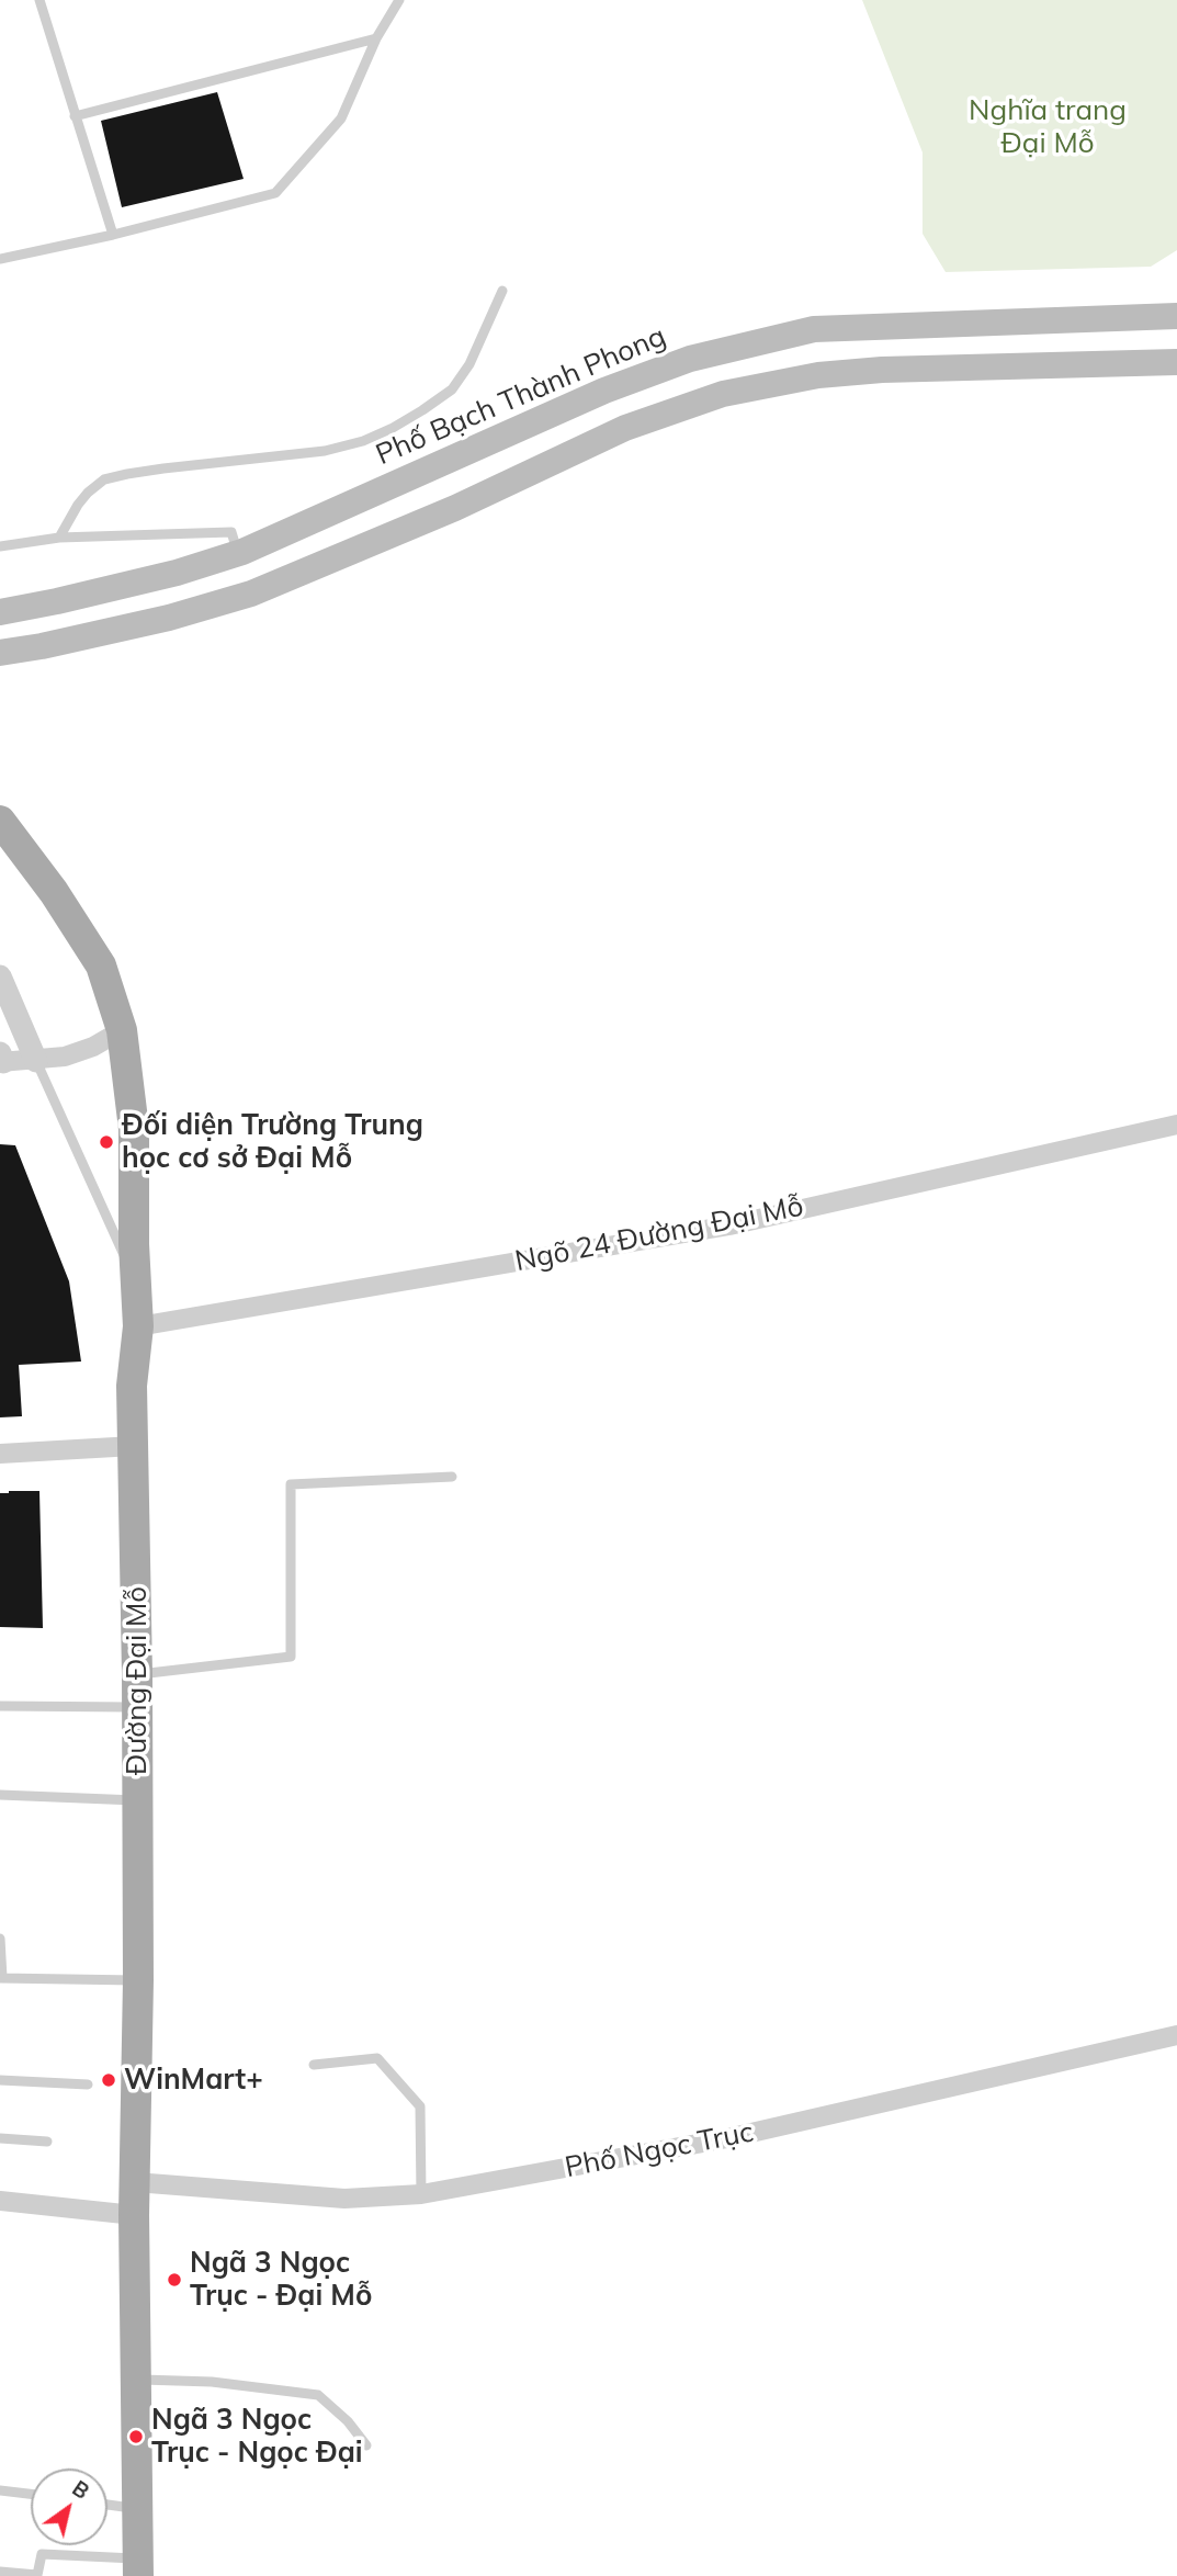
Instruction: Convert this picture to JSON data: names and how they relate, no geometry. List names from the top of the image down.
{
  "streets": {
    "main road": ["Phố Bạch Thành Phong", "Đường Đại Mỗ"],
    "street": ["Ngõ 24 Đường Đại Mỗ", "Phố Ngọc Trục"]
  },
  "crossings": [
    ["Ngõ 24 Đường Đại Mỗ", "Đường Đại Mỗ"],
    ["Đường Đại Mỗ", "Phố Ngọc Trục"]
  ],
  "parks": ["Nghĩa trang Đại Mỗ"],
  "places": [
    "Đối diện Trường Trung học cơ sở Đại Mỗ",
    "WinMart+",
    "Ngã 3 Ngọc Trục - Đại Mỗ",
    "Ngã 3 Ngọc Trục - Ngọc Đại"
  ],
  "north": "top right"
}
